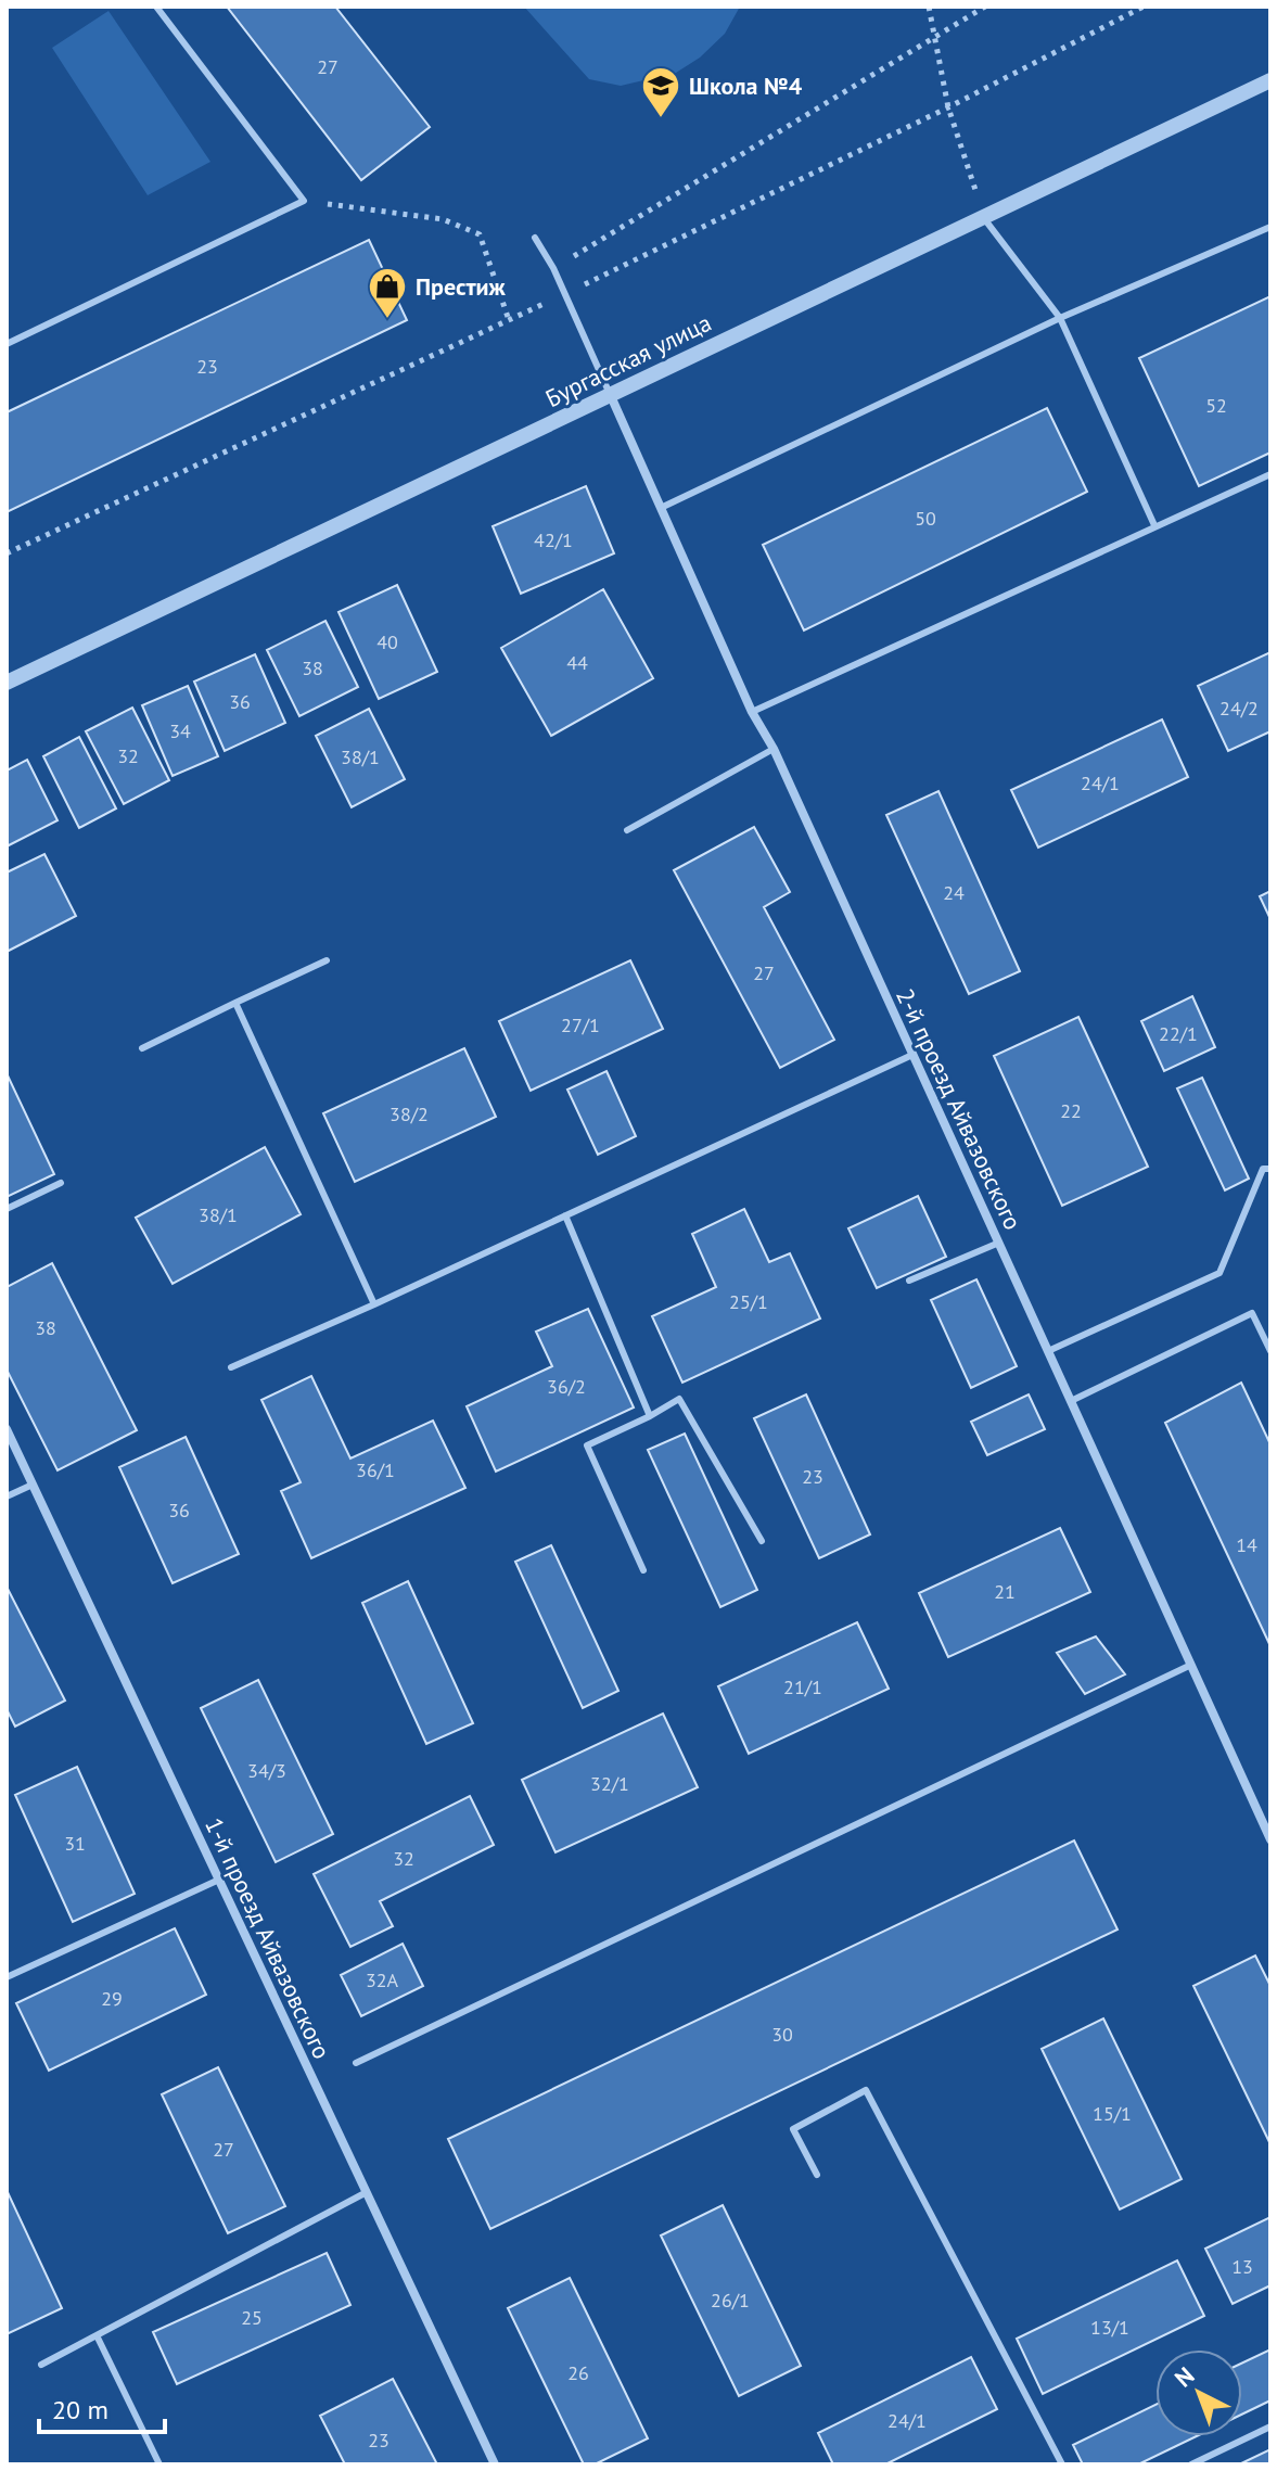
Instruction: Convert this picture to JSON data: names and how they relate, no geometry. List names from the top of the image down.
{
  "streets": {
    "street": ["Бургасская улица", "2-й проезд Айвазовского", "1-й проезд Айвазовского"]
  },
  "crossings": [
    ["Бургасская улица", "2-й проезд Айвазовского"]
  ],
  "places": {
    "school or university": ["Школа №4"],
    "shop": ["Престиж"]
  },
  "house_numbers": [
    "27",
    "23",
    "52",
    "50",
    "42/1",
    "40",
    "44",
    "38",
    "36",
    "24/2",
    "34",
    "32",
    "38/1",
    "24/1",
    "24",
    "27",
    "27/1",
    "22/1",
    "22",
    "38/2",
    "38/1",
    "25/1",
    "38",
    "36/2",
    "36/1",
    "23",
    "36",
    "14",
    "21",
    "21/1",
    "34/3",
    "32/1",
    "31",
    "32",
    "32А",
    "29",
    "30",
    "15/1",
    "27",
    "13",
    "26/1",
    "25",
    "13/1",
    "26",
    "24/1",
    "23"
  ],
  "scale_bar": "20 m",
  "north": "top left"
}
